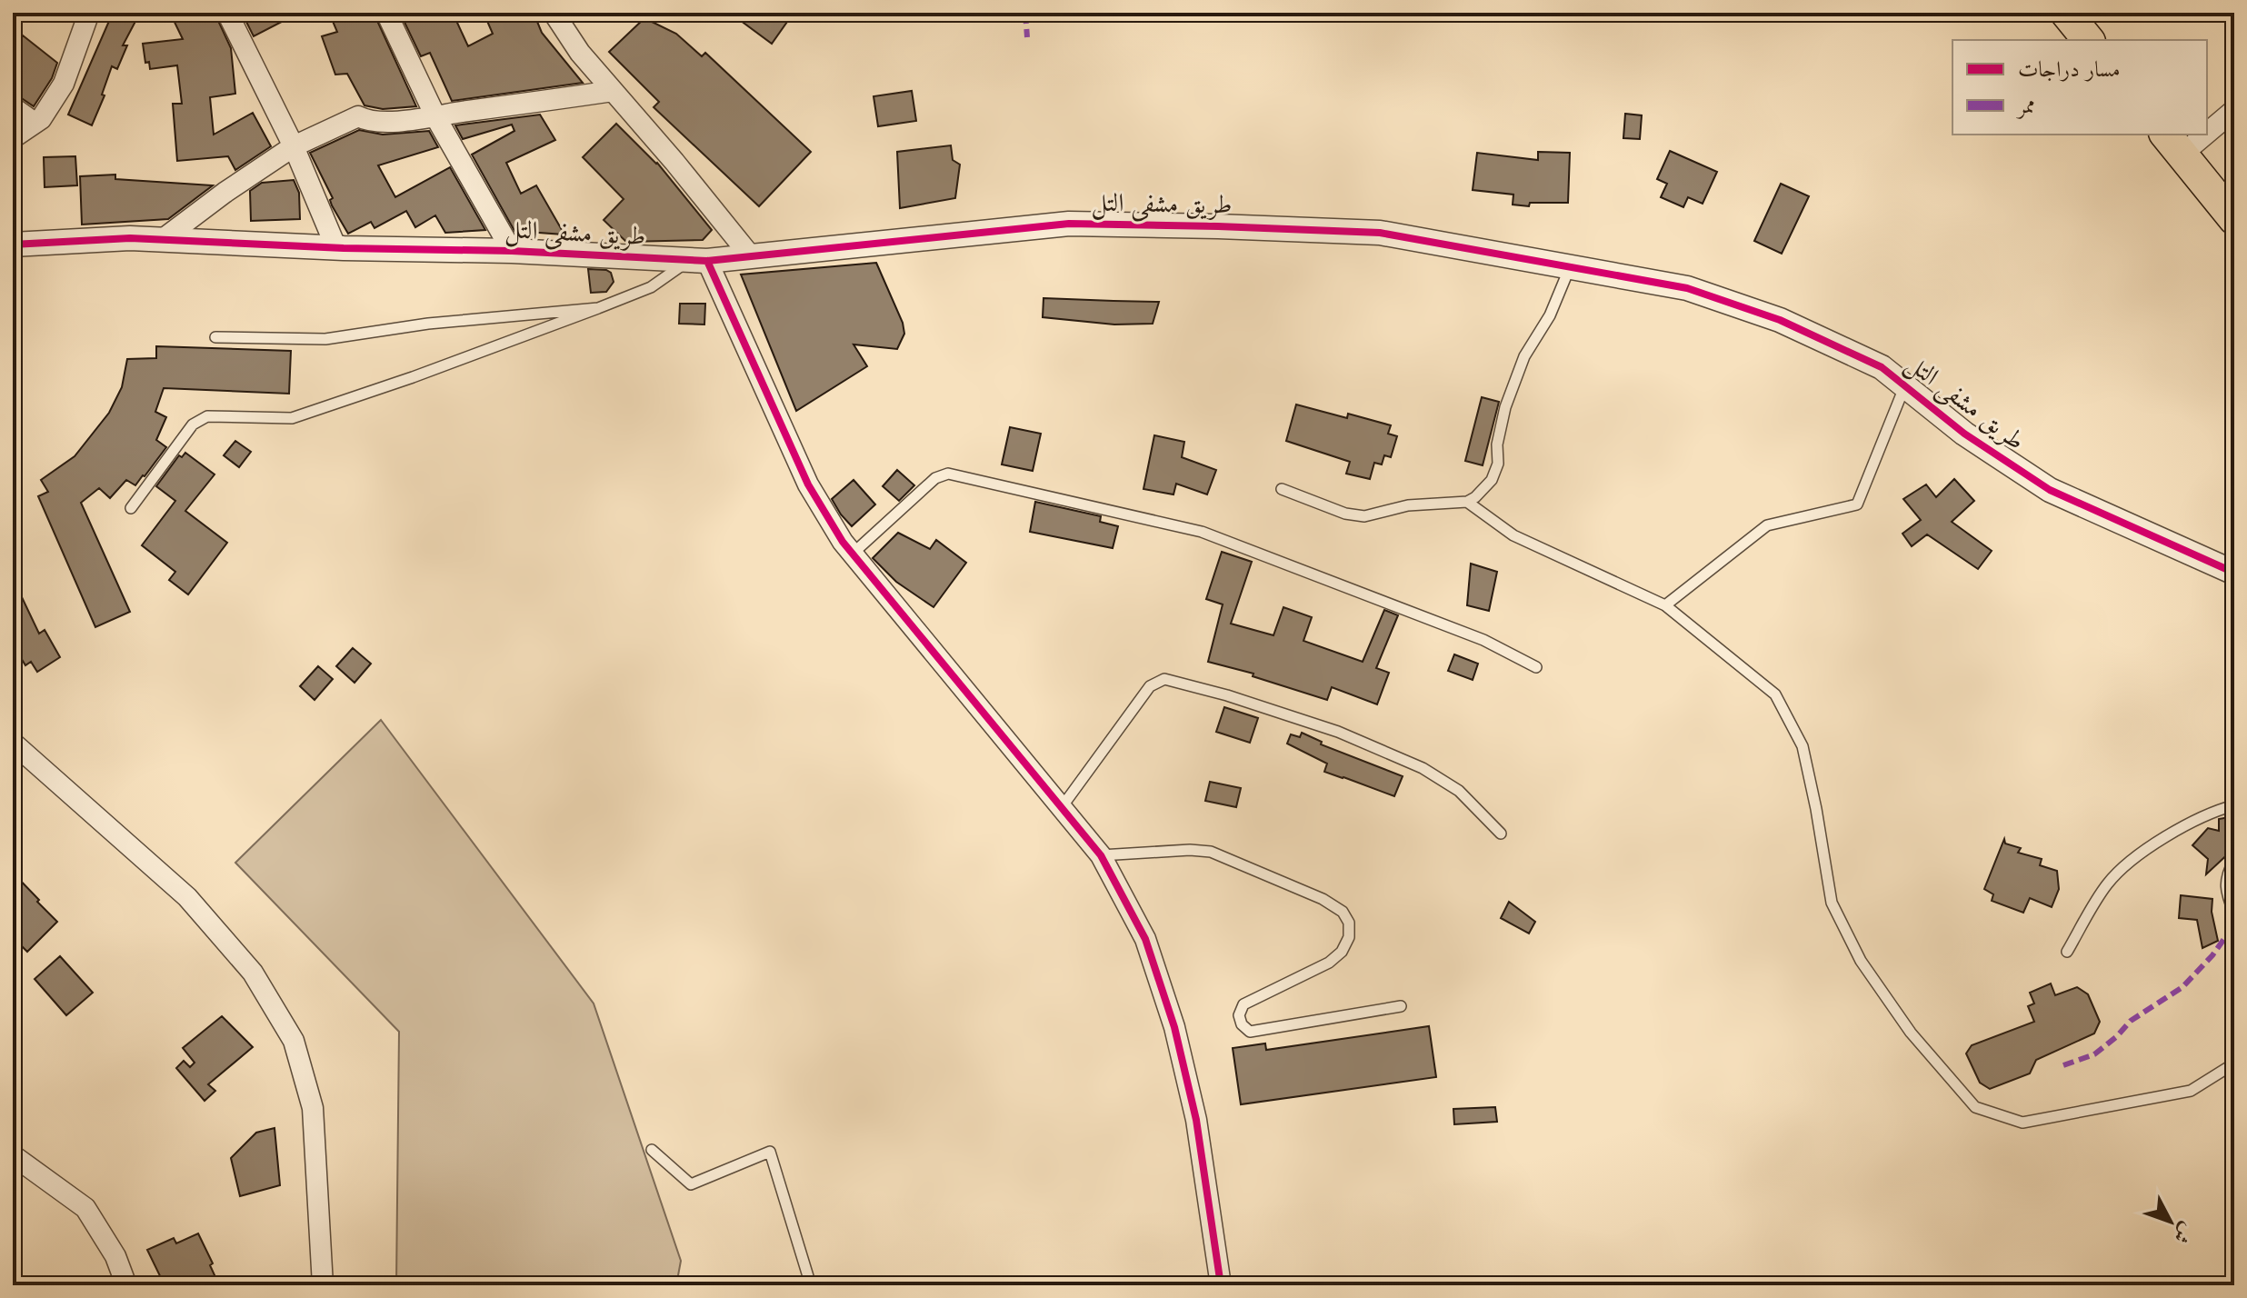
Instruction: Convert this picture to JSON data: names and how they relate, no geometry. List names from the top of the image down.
{
  "streets": {
    "street": ["طريق مشفى التل"]
  },
  "legend": ["مسار دراجات", "ممر"],
  "north": "bottom right"
}
